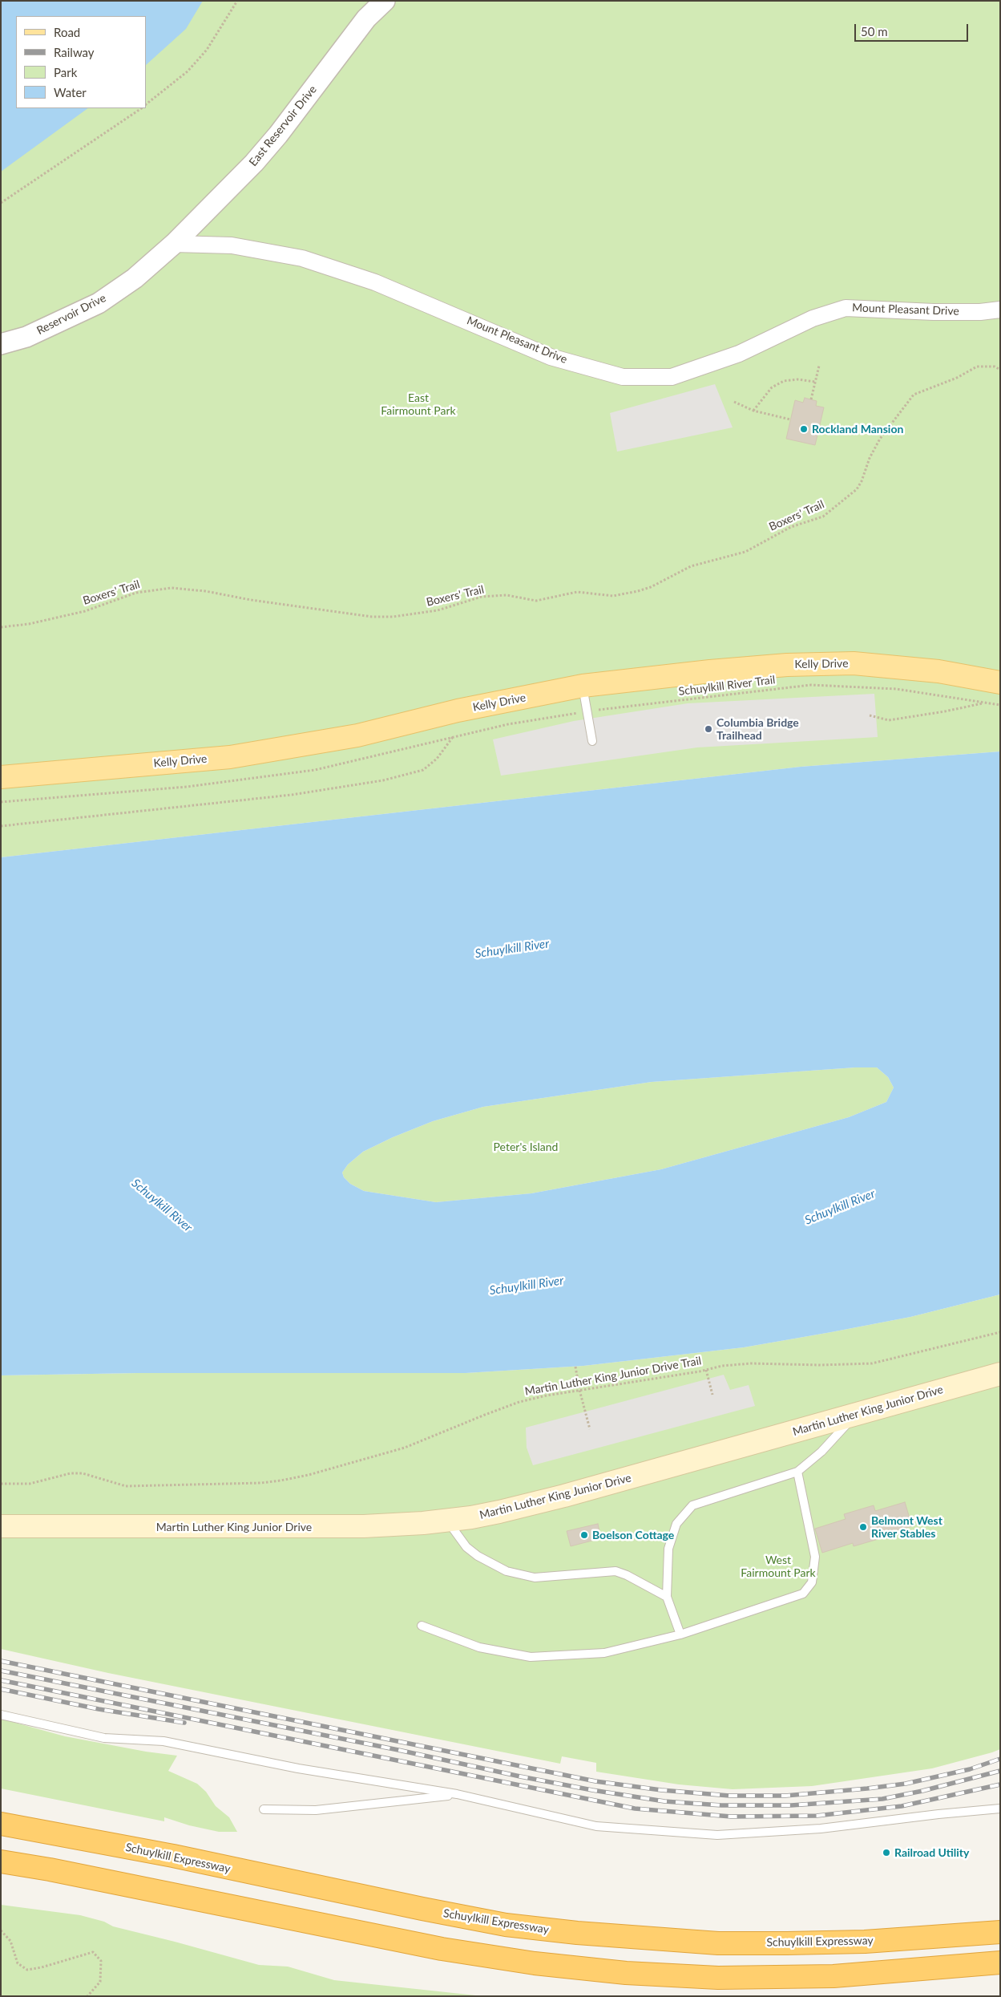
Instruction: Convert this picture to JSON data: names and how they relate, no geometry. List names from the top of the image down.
{
  "streets": {
    "highway": ["Schuylkill Expressway"],
    "main road": ["Kelly Drive", "Martin Luther King Junior Drive"],
    "street": ["East Reservoir Drive", "Mount Pleasant Drive", "Reservoir Drive"],
    "path": ["Boxers' Trail", "Schuylkill River Trail", "Martin Luther King Junior Drive Trail"]
  },
  "crossings": [
    ["East Reservoir Drive", "Mount Pleasant Drive"],
    ["East Reservoir Drive", "Reservoir Drive"],
    ["Mount Pleasant Drive", "Reservoir Drive"]
  ],
  "water": ["Schuylkill River"],
  "parks": ["East Fairmount Park", "Peter's Island", "West Fairmount Park"],
  "places": [
    "Rockland Mansion",
    "Columbia Bridge Trailhead",
    "Belmont West River Stables",
    "Boelson Cottage",
    "Railroad Utility"
  ],
  "legend": [
    "Road",
    "Railway",
    "Park",
    "Water"
  ],
  "scale_bar": "50 m"
}
